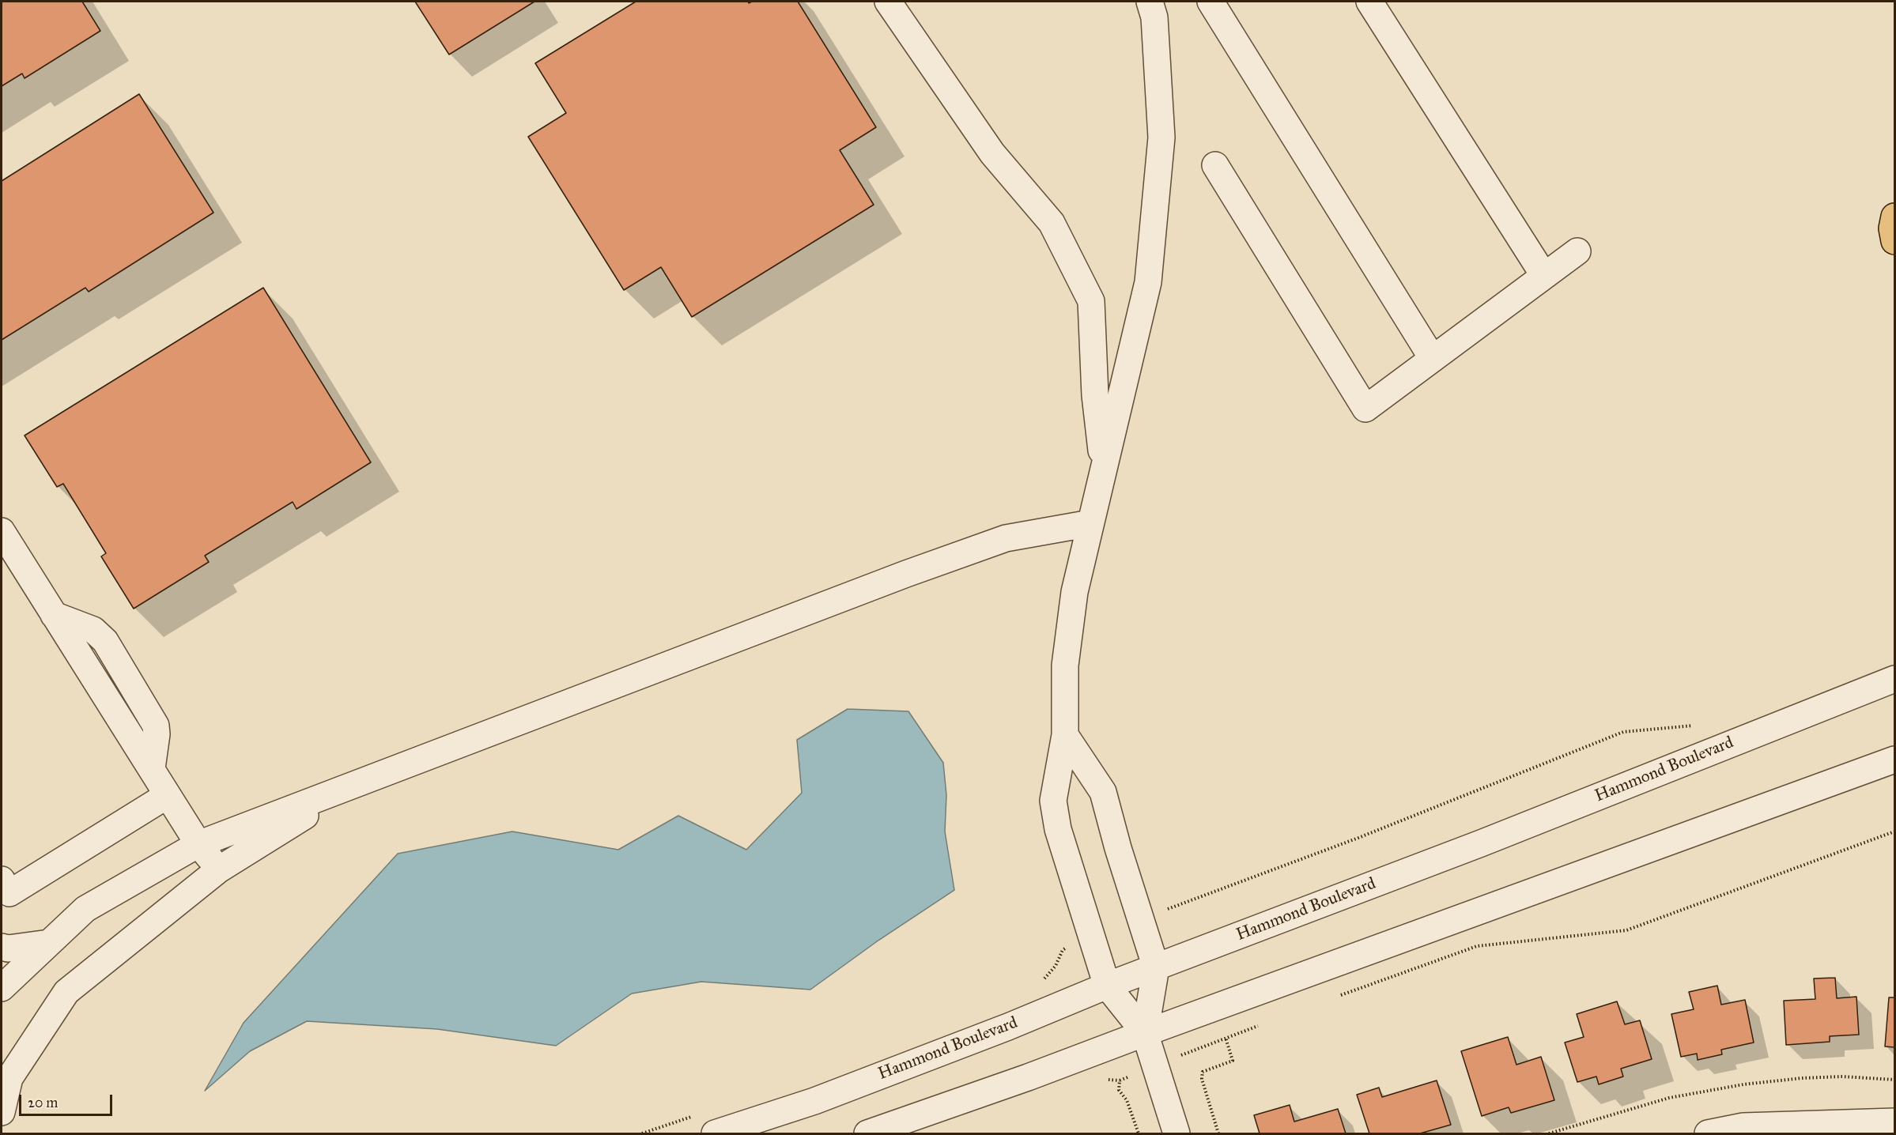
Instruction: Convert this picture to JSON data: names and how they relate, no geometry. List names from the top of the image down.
{
  "streets": {
    "street": ["Hammond Boulevard"]
  },
  "scale_bar": "20 m"
}
